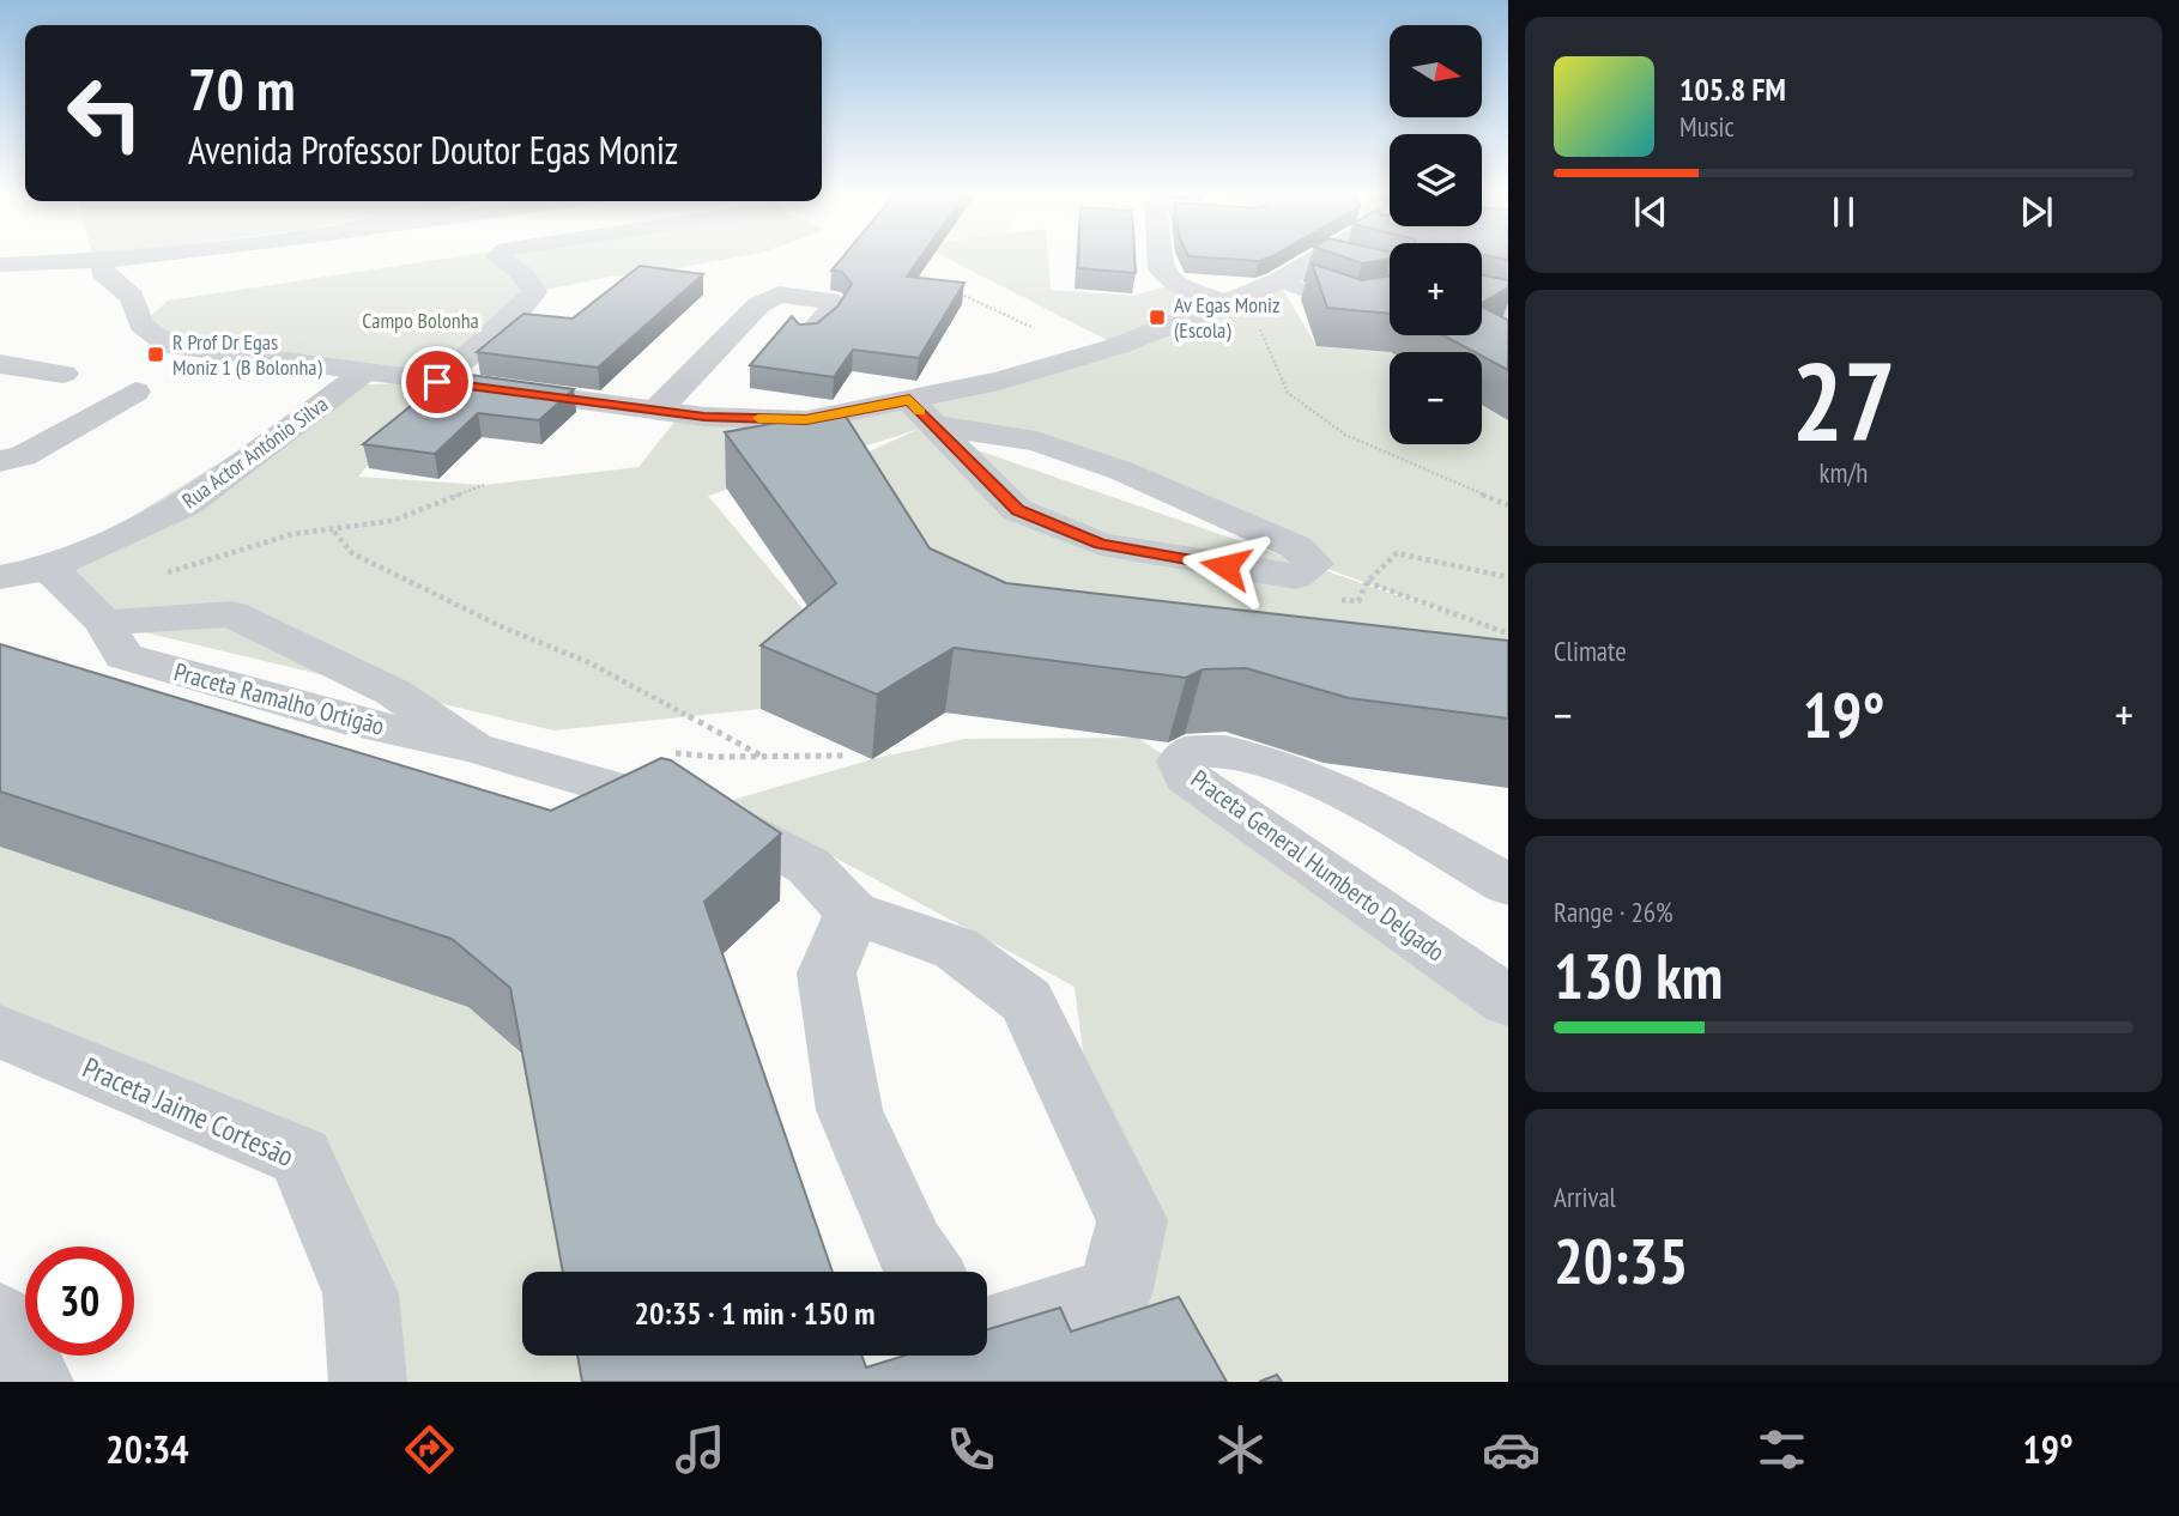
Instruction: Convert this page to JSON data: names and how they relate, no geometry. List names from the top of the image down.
{
  "streets": {
    "street": [
      "Rua Actor António Silva",
      "Praceta Ramalho Ortigão",
      "Praceta General Humberto Delgado",
      "Praceta Jaime Cortesão"
    ]
  },
  "crossings": [
    ["Rua Actor António Silva", "Praceta Ramalho Ortigão"]
  ],
  "parks": ["Campo Bolonha"],
  "places": {
    "transit": ["Av Egas Moniz (Escola)", "R Prof Dr Egas Moniz 1 (B Bolonha)"]
  },
  "north": "right",
  "page": {
    "map_buttons": ["+", "−"],
    "turn": ["70 m", "Avenida Professor Doutor Egas Moniz"],
    "song": ["105.8 FM", "Music"],
    "tile": [
      ["27", "km/h"],
      "Climate",
      ["Range · 26%", "130 km"],
      ["Arrival", "20:35"]
    ],
    "heat": ["−", "19°", "+"],
    "limit": "30",
    "trip": "20:35 · 1 min · 150 m",
    "tabs": ["20:34", "19°"]
  }
}
